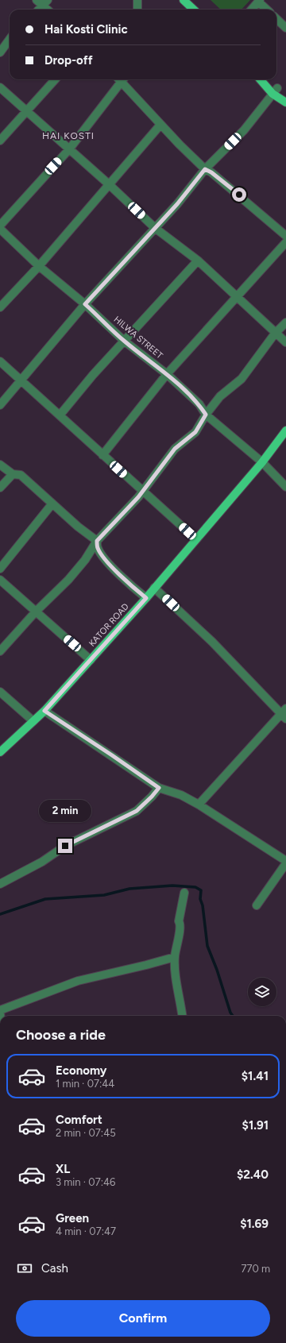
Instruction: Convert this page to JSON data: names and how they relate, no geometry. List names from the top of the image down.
{
  "streets": {
    "main road": ["KATOR ROAD"],
    "street": ["HILWA STREET"]
  },
  "crossings": [
    ["HILWA STREET", "KATOR ROAD"]
  ],
  "districts": ["HAI KOSTI"],
  "page": {
    "banner": ["Hai Kosti Clinic", "Drop-off"],
    "bubble": "2 min",
    "heading": "Choose a ride",
    "list": [
      {
        "name": "Economy",
        "note": "1 min · 07:44",
        "value": "$1.41"
      },
      {
        "name": "Comfort",
        "note": "2 min · 07:45",
        "value": "$1.91"
      },
      {
        "name": "XL",
        "note": "3 min · 07:46",
        "value": "$2.40"
      },
      {
        "name": "Green",
        "note": "4 min · 07:47",
        "value": "$1.69"
      }
    ],
    "pay": ["Cash", "770 m"],
    "buttons": "Confirm"
  }
}
